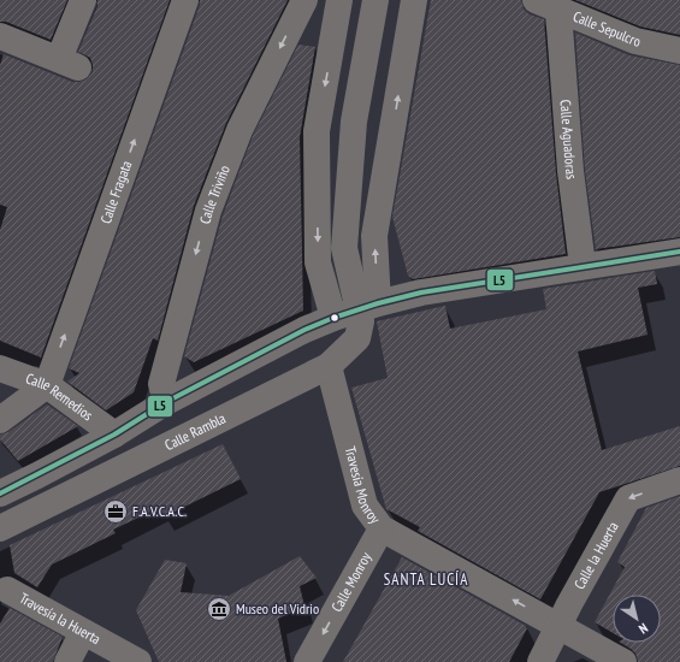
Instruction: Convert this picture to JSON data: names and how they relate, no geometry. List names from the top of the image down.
{
  "streets": {
    "street": [
      "Calle Sepulcro",
      "Calle Aguadoras",
      "Calle Fragata",
      "Calle Triviño",
      "Calle Remedios",
      "Calle Rambla",
      "Travesía Monroy",
      "Calle la Huerta",
      "Calle Monroy",
      "Travesía la Huerta"
    ]
  },
  "crossings": [
    ["Calle Sepulcro", "Calle Aguadoras"],
    ["Calle Fragata", "Calle Remedios"],
    ["Calle Rambla", "Travesía Monroy"],
    ["Travesía Monroy", "Calle la Huerta"],
    ["Travesía Monroy", "Calle Monroy"]
  ],
  "one_way": ["Travesía Monroy", "Calle la Huerta", "Calle Monroy"],
  "districts": ["SANTA LUCÍA"],
  "places": {
    "office": ["F.A.V.C.A.C."],
    "museum": ["Museo del Vidrio"]
  },
  "lines": ["transit line L5"],
  "north": "bottom right"
}
